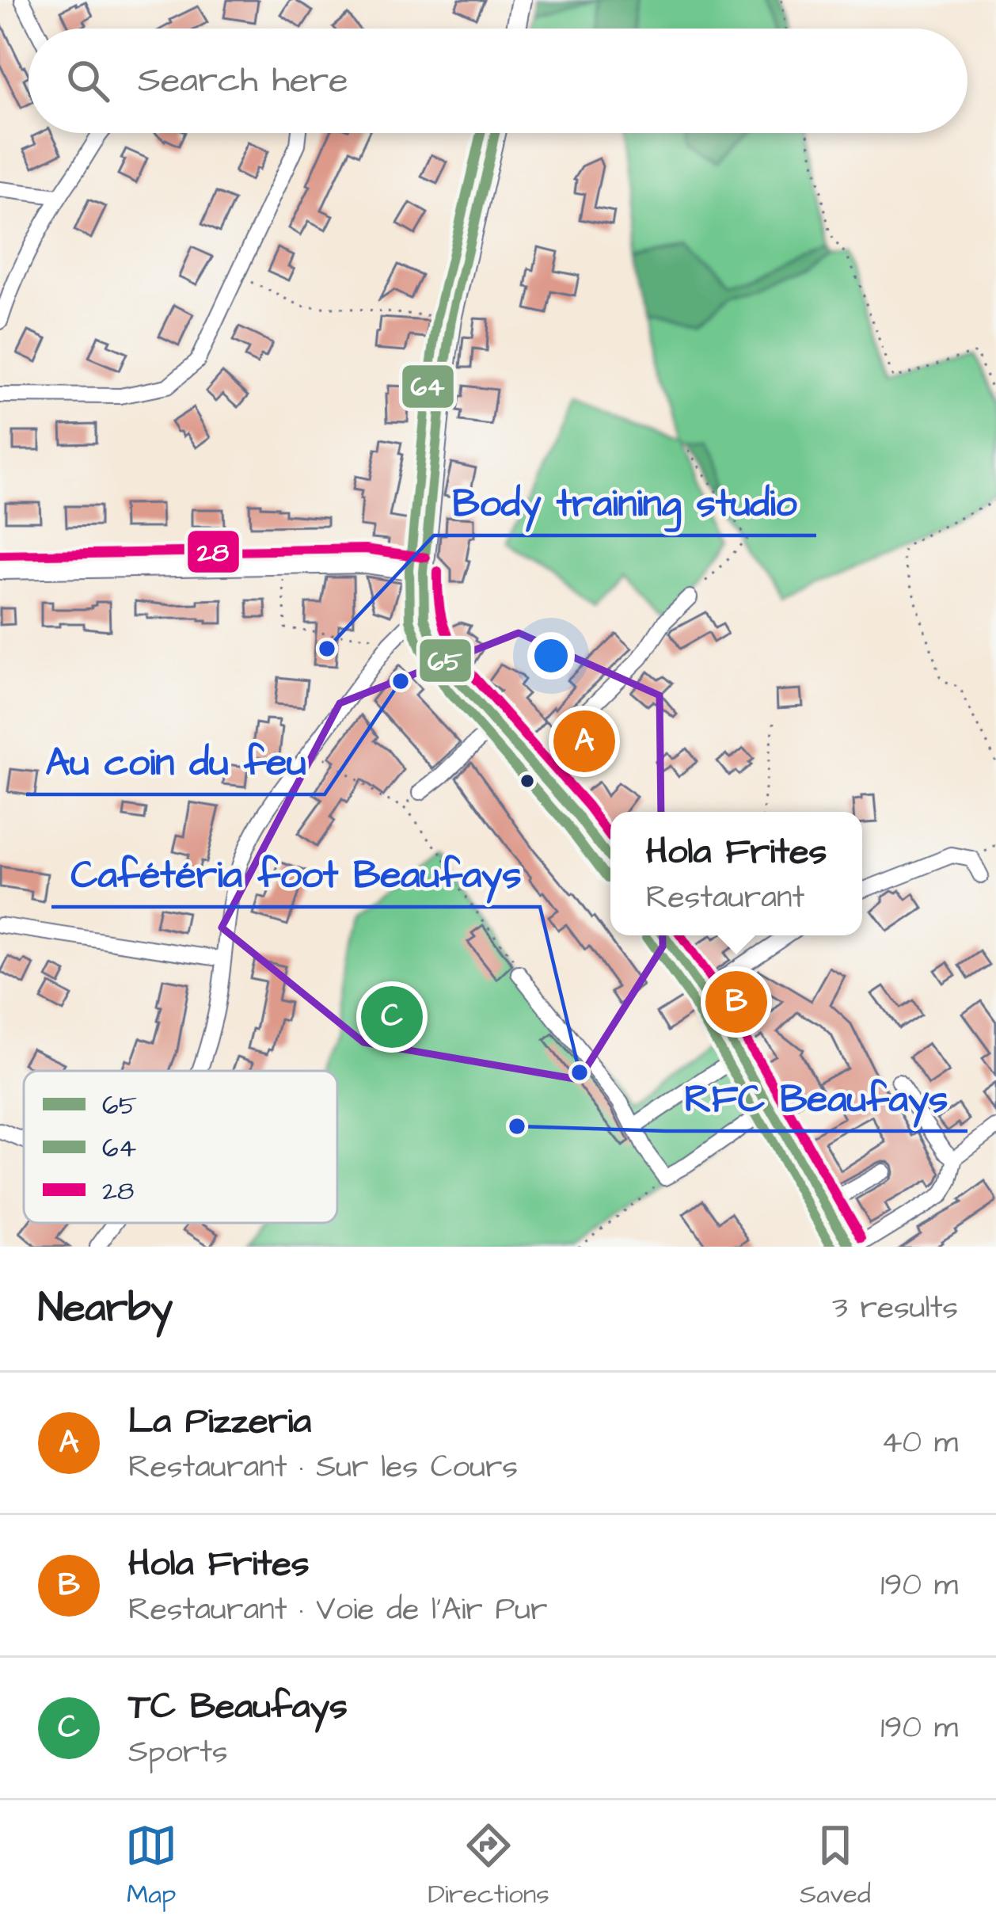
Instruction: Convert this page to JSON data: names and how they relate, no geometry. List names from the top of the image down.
{
  "places": [
    "Body training studio",
    "Au coin du feu",
    "Cafétéria foot Beaufays",
    "RFC Beaufays"
  ],
  "lines": ["transit line 65", "transit line 64", "transit line 28"],
  "legend": ["65", "64", "28"],
  "page": {
    "search": "Search here",
    "pins": ["A", "B", "C"],
    "popup": ["Hola Frites", "Restaurant"],
    "heading": ["Nearby", "3 results"],
    "list": [
      {
        "mark": "A",
        "name": "La Pizzeria",
        "note": "Restaurant · Sur les Cours",
        "value": "40 m"
      },
      {
        "mark": "B",
        "name": "Hola Frites",
        "note": "Restaurant · Voie de l'Air Pur",
        "value": "190 m"
      },
      {
        "mark": "C",
        "name": "TC Beaufays",
        "note": "Sports",
        "value": "190 m"
      }
    ],
    "nav": ["Map", "Directions", "Saved"]
  }
}
